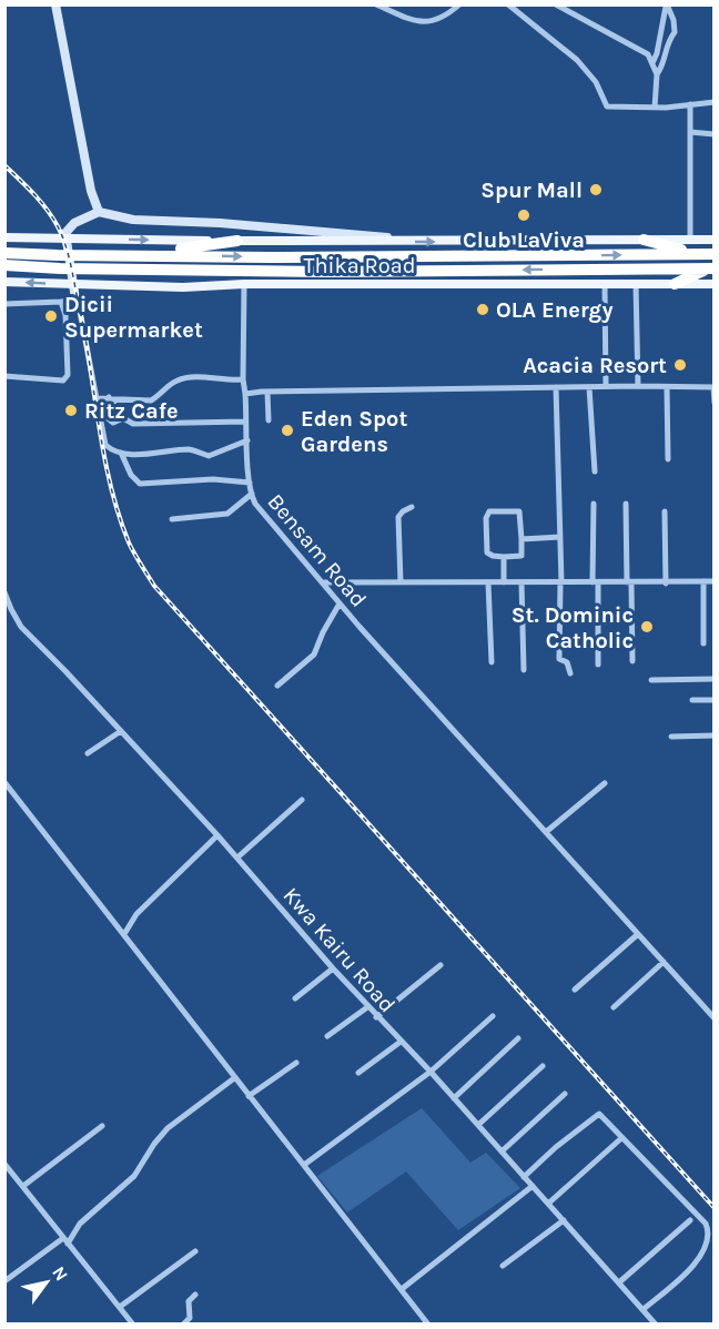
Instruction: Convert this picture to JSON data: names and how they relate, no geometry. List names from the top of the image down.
{
  "streets": {
    "highway": ["Thika Road"],
    "street": ["Bensam Road", "Kwa Kairu Road"]
  },
  "crossings": [
    ["Thika Road", "Bensam Road"]
  ],
  "places": [
    "Spur Mall",
    "Club LaViva",
    "OLA Energy",
    "Dicii Supermarket",
    "Acacia Resort",
    "Ritz Cafe",
    "Eden Spot Gardens",
    "St. Dominic Catholic"
  ],
  "north": "top right"
}
